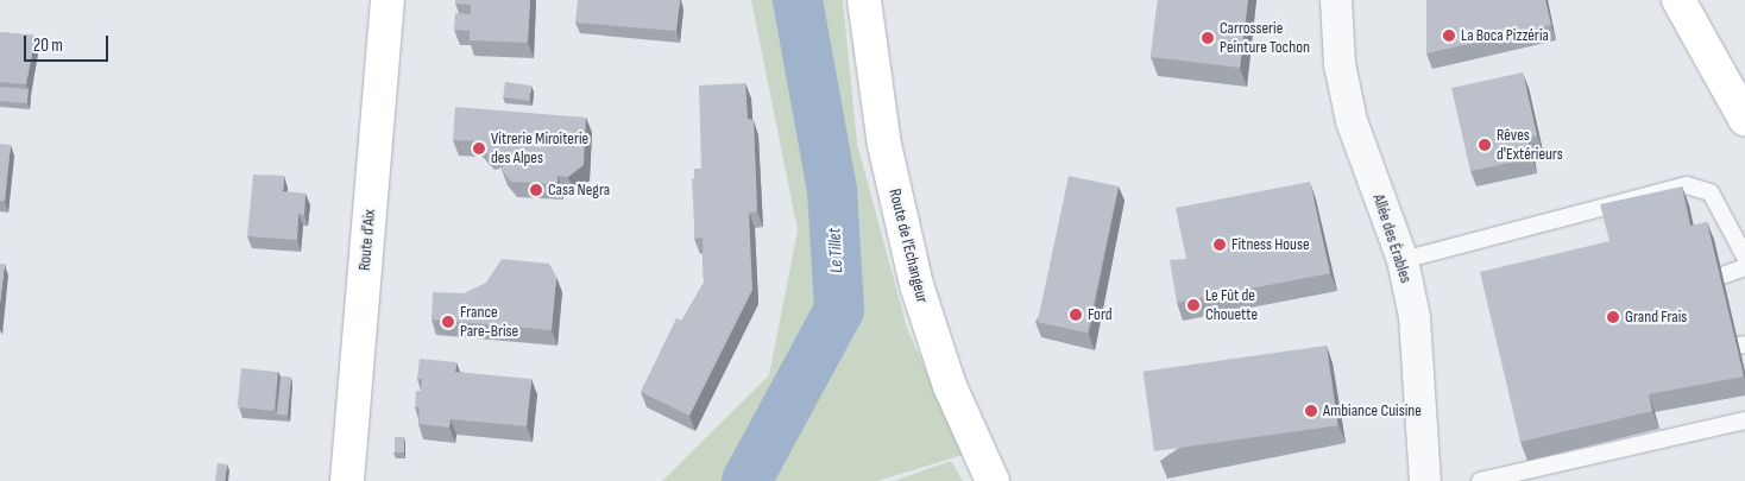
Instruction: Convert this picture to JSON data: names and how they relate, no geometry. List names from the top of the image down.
{
  "streets": {
    "main road": ["Route d'Aix", "Route de l'Echangeur"],
    "street": ["Allée des Érables"]
  },
  "water": ["Le Tillet"],
  "places": [
    "La Boca Pizzéria",
    "Carrosserie Peinture Tochon",
    "Rêves d'Extérieurs",
    "Vitrerie Miroiterie des Alpes",
    "Casa Negra",
    "Fitness House",
    "Le Fût de Chouette",
    "Ford",
    "Grand Frais",
    "France Pare-Brise",
    "Ambiance Cuisine"
  ],
  "scale_bar": "20 m"
}
